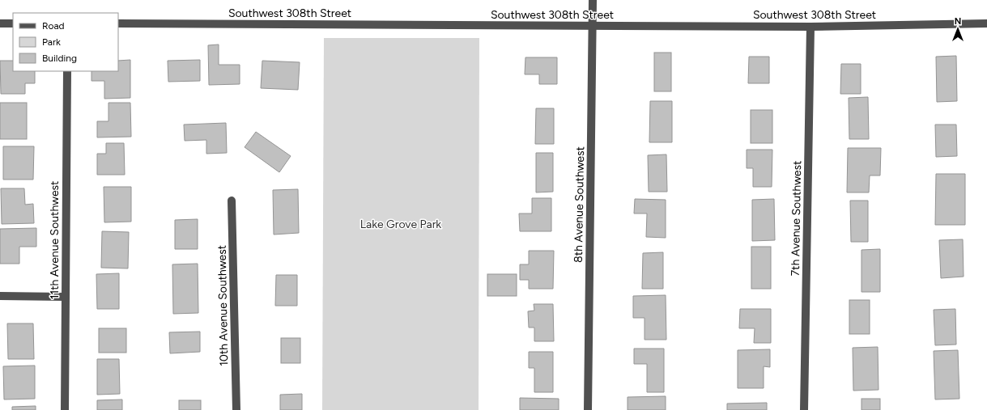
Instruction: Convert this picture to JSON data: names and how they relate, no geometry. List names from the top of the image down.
{
  "streets": {
    "street": [
      "Southwest 308th Street",
      "8th Avenue Southwest",
      "7th Avenue Southwest",
      "11th Avenue Southwest",
      "10th Avenue Southwest"
    ]
  },
  "crossings": [
    ["Southwest 308th Street", "8th Avenue Southwest"],
    ["Southwest 308th Street", "7th Avenue Southwest"]
  ],
  "parks": ["Lake Grove Park"],
  "legend": ["Road", "Park", "Building"],
  "north": "top"
}
